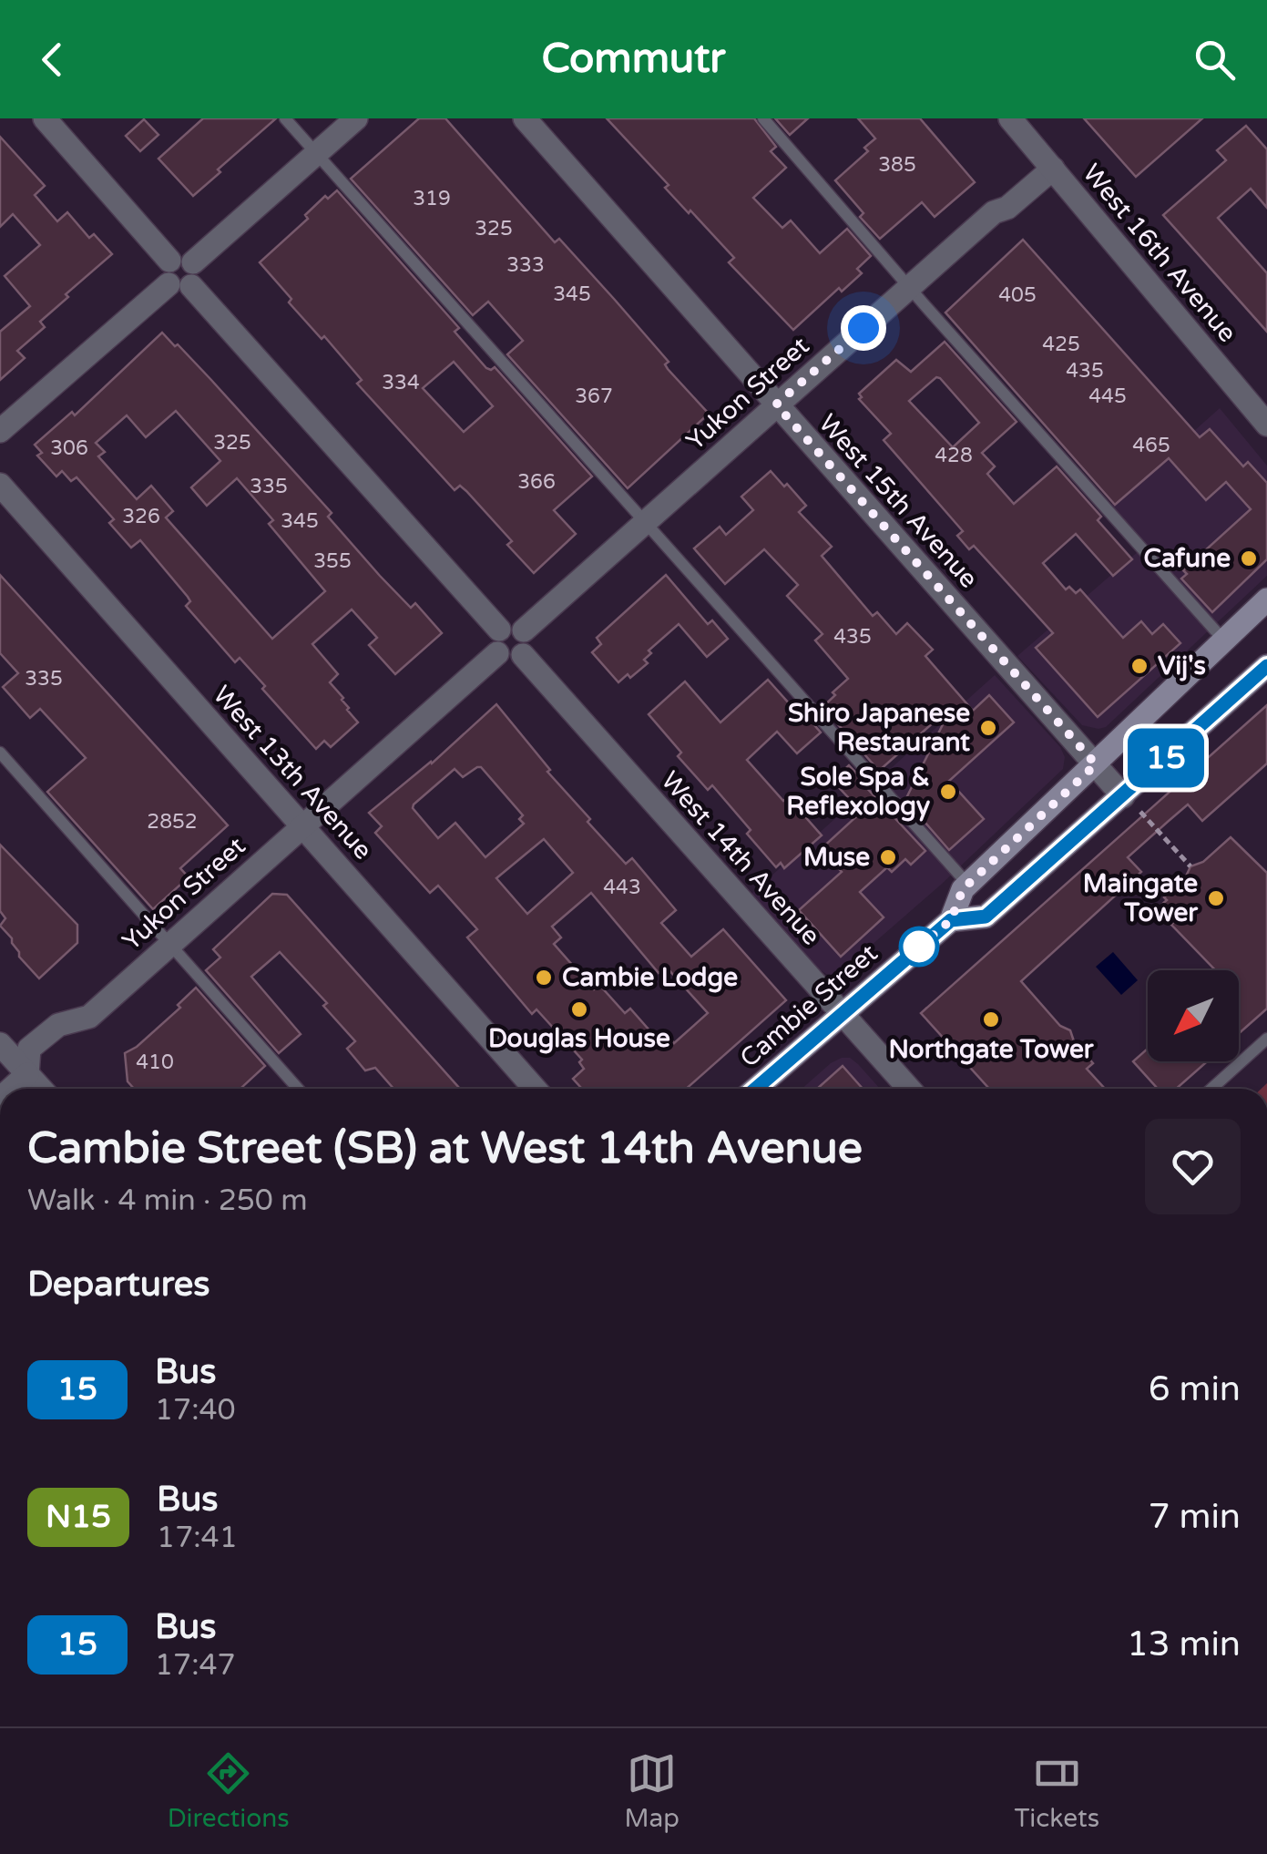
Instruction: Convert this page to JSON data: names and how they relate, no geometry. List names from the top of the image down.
{
  "streets": {
    "main road": ["Cambie Street"],
    "street": [
      "West 16th Avenue",
      "Yukon Street",
      "West 15th Avenue",
      "West 13th Avenue",
      "West 14th Avenue"
    ]
  },
  "crossings": [
    ["West 16th Avenue", "Yukon Street"],
    ["Yukon Street", "West 15th Avenue"],
    ["Yukon Street", "West 13th Avenue"],
    ["Yukon Street", "West 14th Avenue"],
    ["West 15th Avenue", "Cambie Street"],
    ["West 14th Avenue", "Cambie Street"]
  ],
  "places": [
    "Cafune",
    "Vij's",
    "Shiro Japanese Restaurant",
    "Sole Spa & Reflexology",
    "Muse",
    "Maingate Tower",
    "Cambie Lodge",
    "Douglas House",
    "Northgate Tower"
  ],
  "lines": ["bus line 15"],
  "house_numbers": [
    "385",
    "319",
    "325",
    "333",
    "345",
    "405",
    "425",
    "435",
    "334",
    "367",
    "445",
    "325",
    "465",
    "306",
    "428",
    "366",
    "335",
    "326",
    "345",
    "355",
    "435",
    "335",
    "2852",
    "443",
    "410"
  ],
  "north": "bottom left",
  "page": {
    "header": "Commutr",
    "on_map": "15",
    "heading": [
      ["Cambie Street (SB) at West 14th Avenue", "Walk · 4 min · 250 m"],
      "Departures"
    ],
    "list": [
      {
        "mark": "15",
        "name": "Bus",
        "note": "17:40",
        "value": "6 min"
      },
      {
        "mark": "N15",
        "name": "Bus",
        "note": "17:41",
        "value": "7 min"
      },
      {
        "mark": "15",
        "name": "Bus",
        "note": "17:47",
        "value": "13 min"
      }
    ],
    "tabs": ["Directions", "Map", "Tickets"]
  }
}
